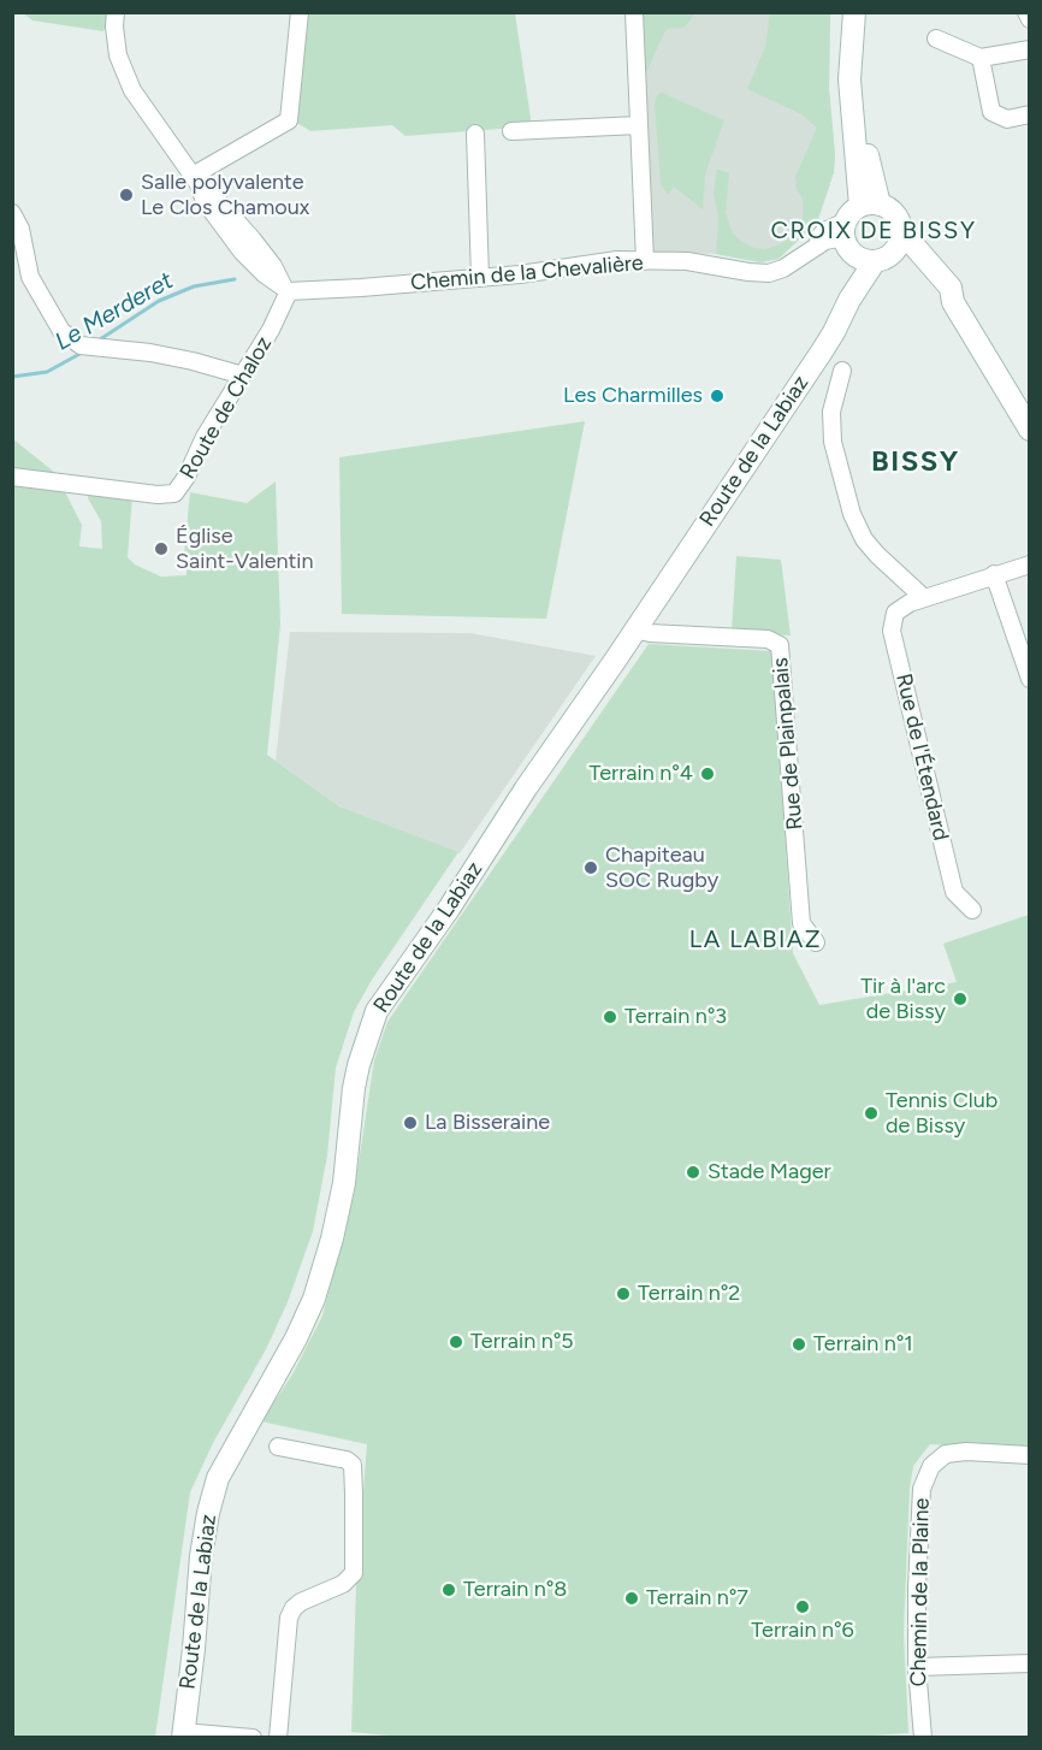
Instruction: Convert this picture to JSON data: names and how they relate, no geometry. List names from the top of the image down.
{
  "streets": {
    "main road": ["Route de la Labiaz"],
    "street": [
      "Chemin de la Chevalière",
      "Route de Chaloz",
      "Rue de Plainpalais",
      "Rue de l'Étendard",
      "Chemin de la Plaine"
    ]
  },
  "crossings": [
    ["Chemin de la Chevalière", "Route de Chaloz"],
    ["Chemin de la Chevalière", "Route de la Labiaz"],
    ["Route de la Labiaz", "Rue de Plainpalais"]
  ],
  "districts": ["CROIX DE BISSY", "BISSY", "LA LABIAZ"],
  "water": ["Le Merderet"],
  "places": [
    "Salle polyvalente Le Clos Chamoux",
    "Les Charmilles",
    "Église Saint-Valentin",
    "Terrain n°4",
    "Chapiteau SOC Rugby",
    "Tir à l'arc de Bissy",
    "Terrain n°3",
    "Tennis Club de Bissy",
    "La Bisseraine",
    "Stade Mager",
    "Terrain n°2",
    "Terrain n°5",
    "Terrain n°1",
    "Terrain n°8",
    "Terrain n°7",
    "Terrain n°6"
  ]
}
